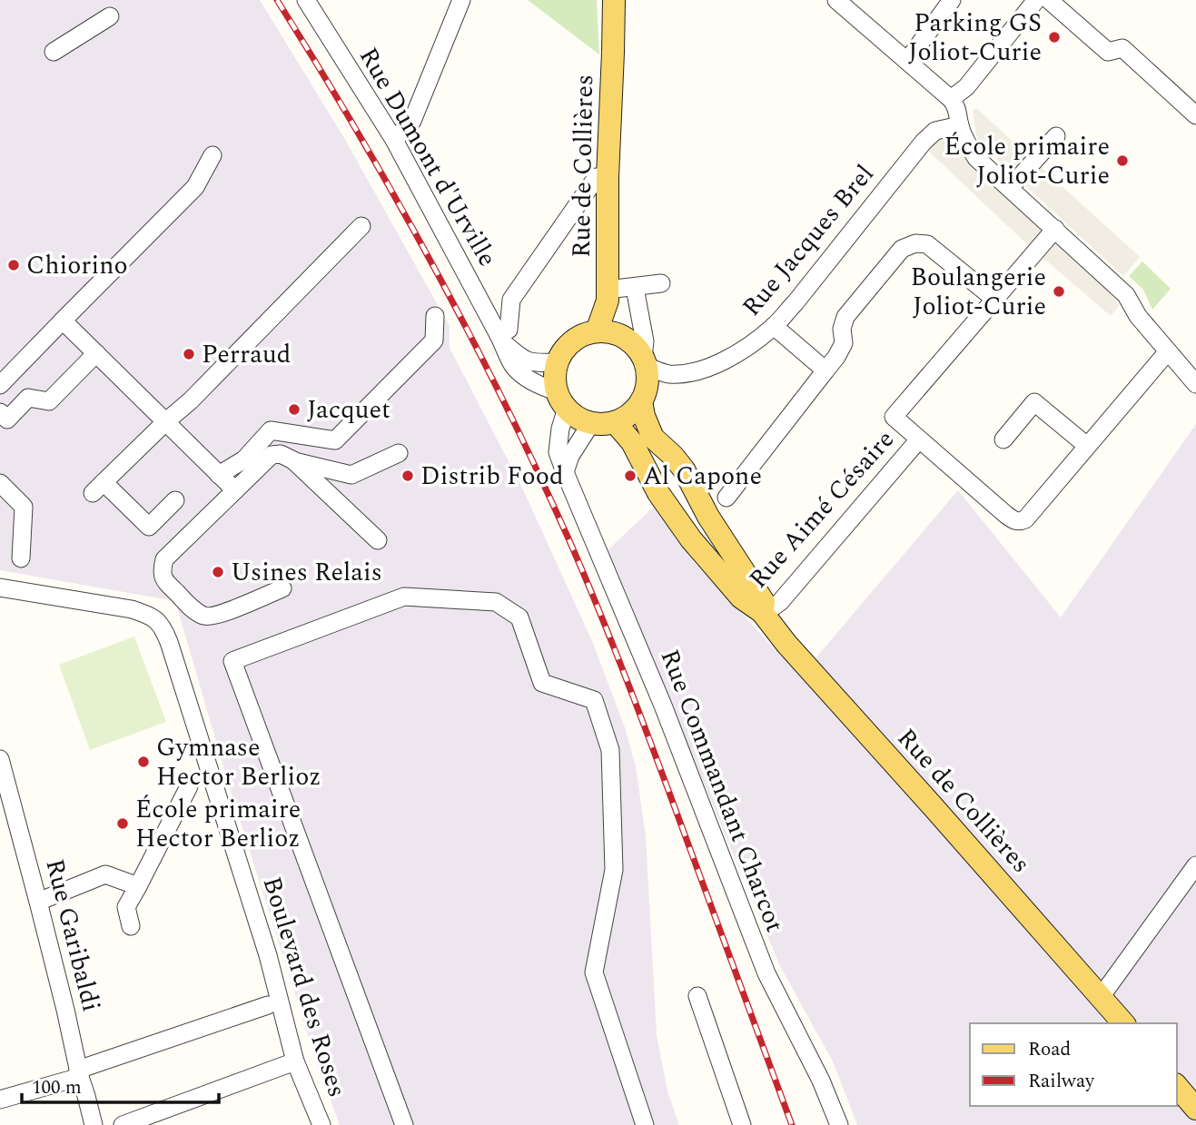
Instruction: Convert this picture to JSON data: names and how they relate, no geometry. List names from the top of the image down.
{
  "streets": {
    "main road": ["Rue de Collières"],
    "street": [
      "Rue Dumont d'Urville",
      "Rue Jacques Brel",
      "Rue Aimé Césaire",
      "Rue Commandant Charcot",
      "Rue Garibaldi",
      "Boulevard des Roses"
    ]
  },
  "crossings": [
    ["Rue Dumont d'Urville", "Rue de Collières"],
    ["Rue Dumont d'Urville", "Rue Jacques Brel"],
    ["Rue Dumont d'Urville", "Rue Commandant Charcot"],
    ["Rue de Collières", "Rue Jacques Brel"],
    ["Rue de Collières", "Rue Aimé Césaire"],
    ["Rue de Collières", "Rue Commandant Charcot"],
    ["Rue Jacques Brel", "Rue Commandant Charcot"]
  ],
  "places": [
    "Parking GS Joliot-Curie",
    "École primaire Joliot-Curie",
    "Chiorino",
    "Boulangerie Joliot-Curie",
    "Perraud",
    "Jacquet",
    "Distrib Food",
    "Al Capone",
    "Usines Relais",
    "Gymnase Hector Berlioz",
    "École primaire Hector Berlioz"
  ],
  "legend": ["Road", "Railway"],
  "scale_bar": "100 m"
}
